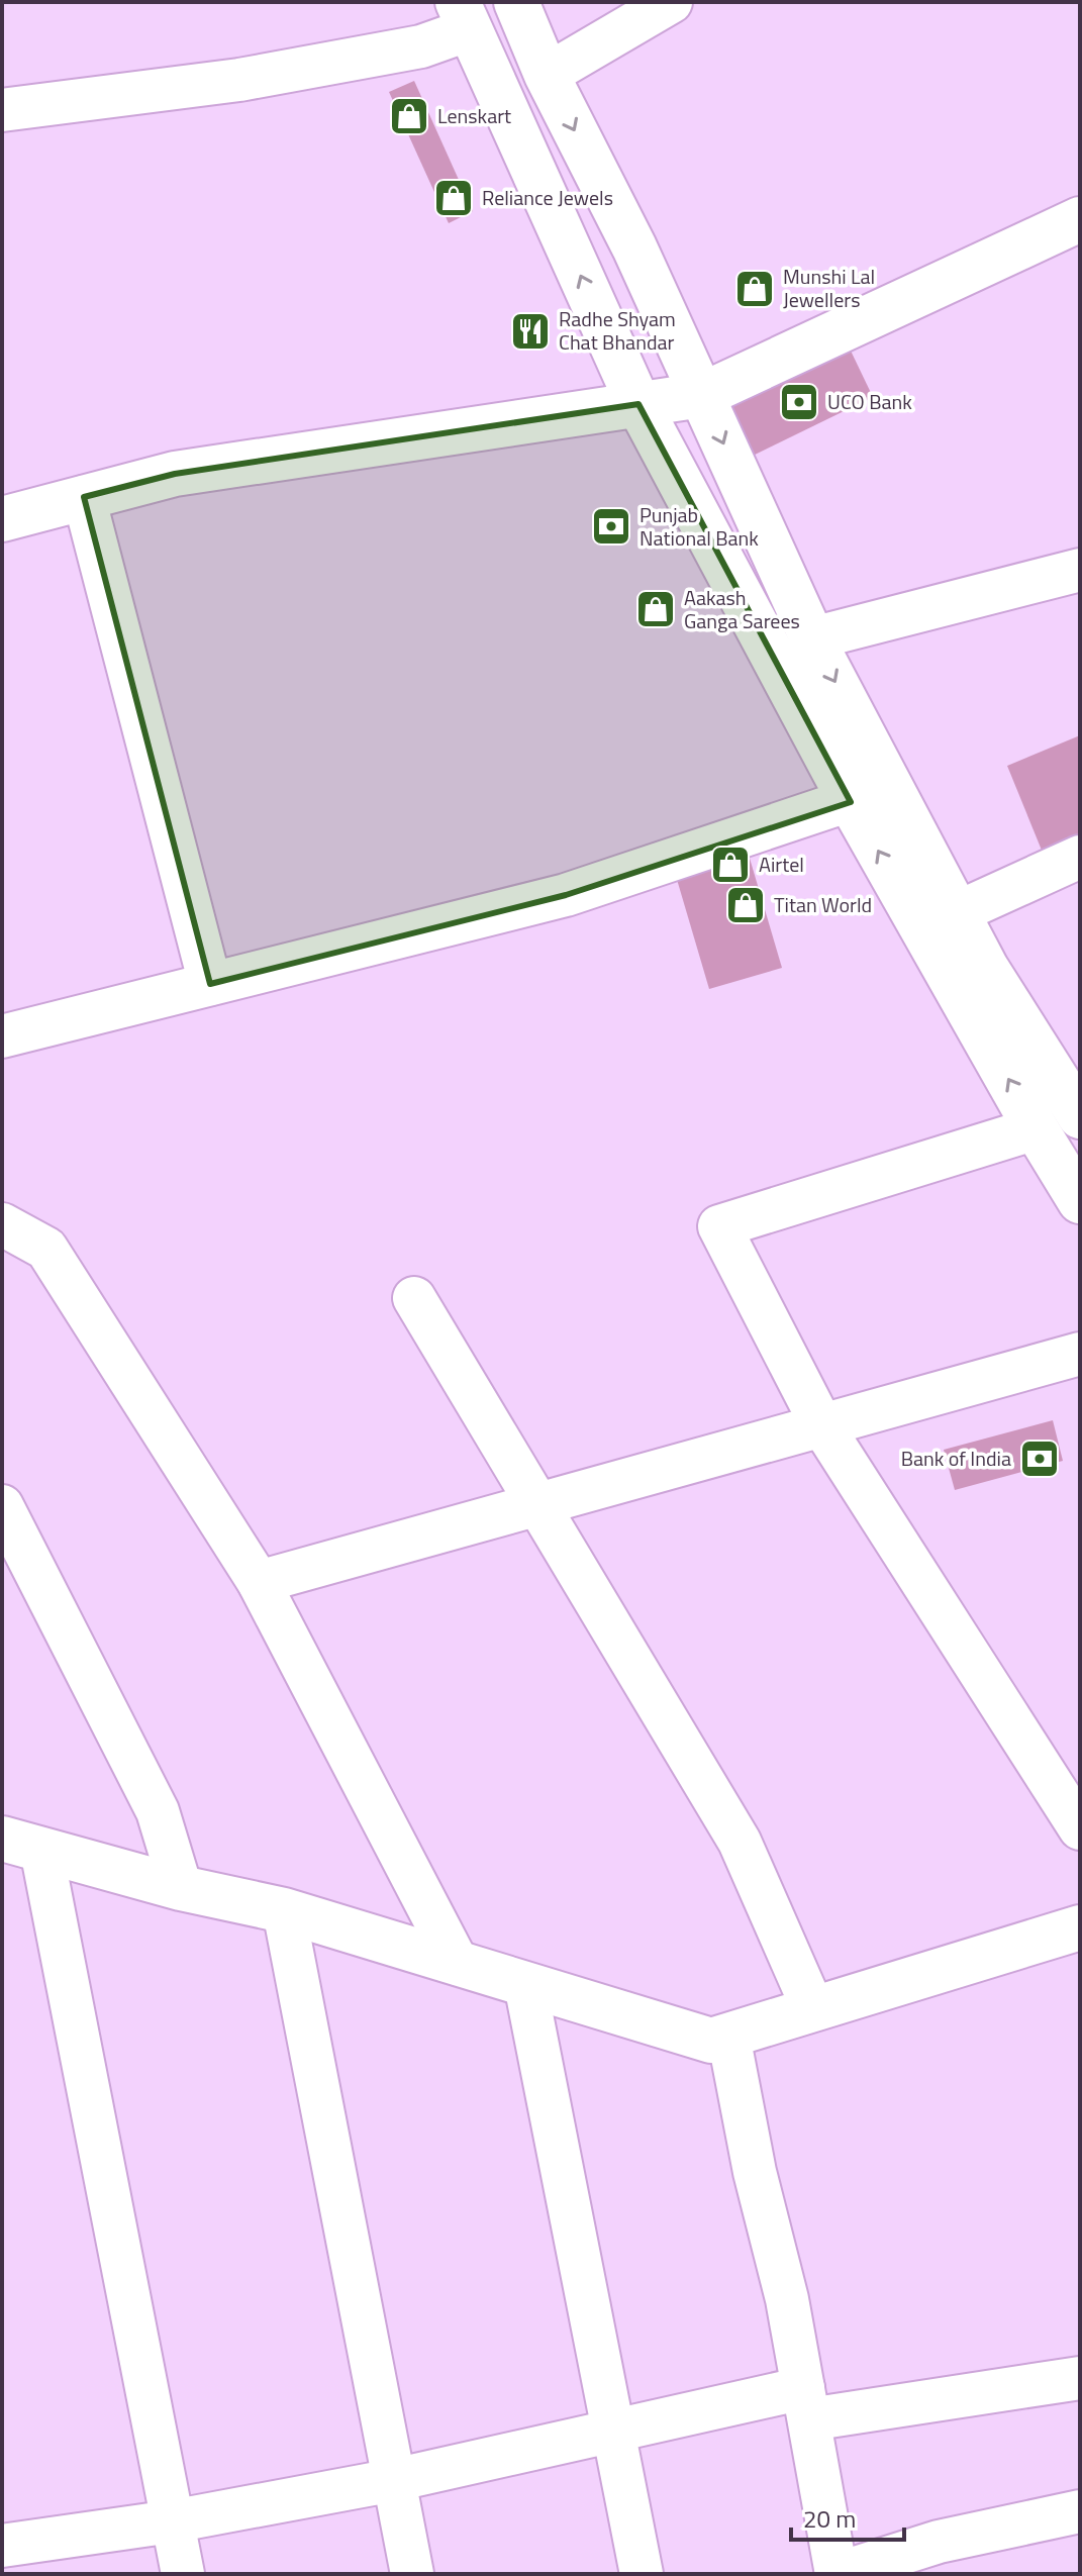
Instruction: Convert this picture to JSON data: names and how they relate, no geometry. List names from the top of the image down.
{
  "places": {
    "shop": [
      "Lenskart",
      "Reliance Jewels",
      "Munshi Lal Jewellers",
      "Aakash Ganga Sarees",
      "Airtel",
      "Titan World"
    ],
    "restaurant": ["Radhe Shyam Chat Bhandar"],
    "bank": ["UCO Bank", "Punjab National Bank", "Bank of India"]
  },
  "scale_bar": "20 m"
}
